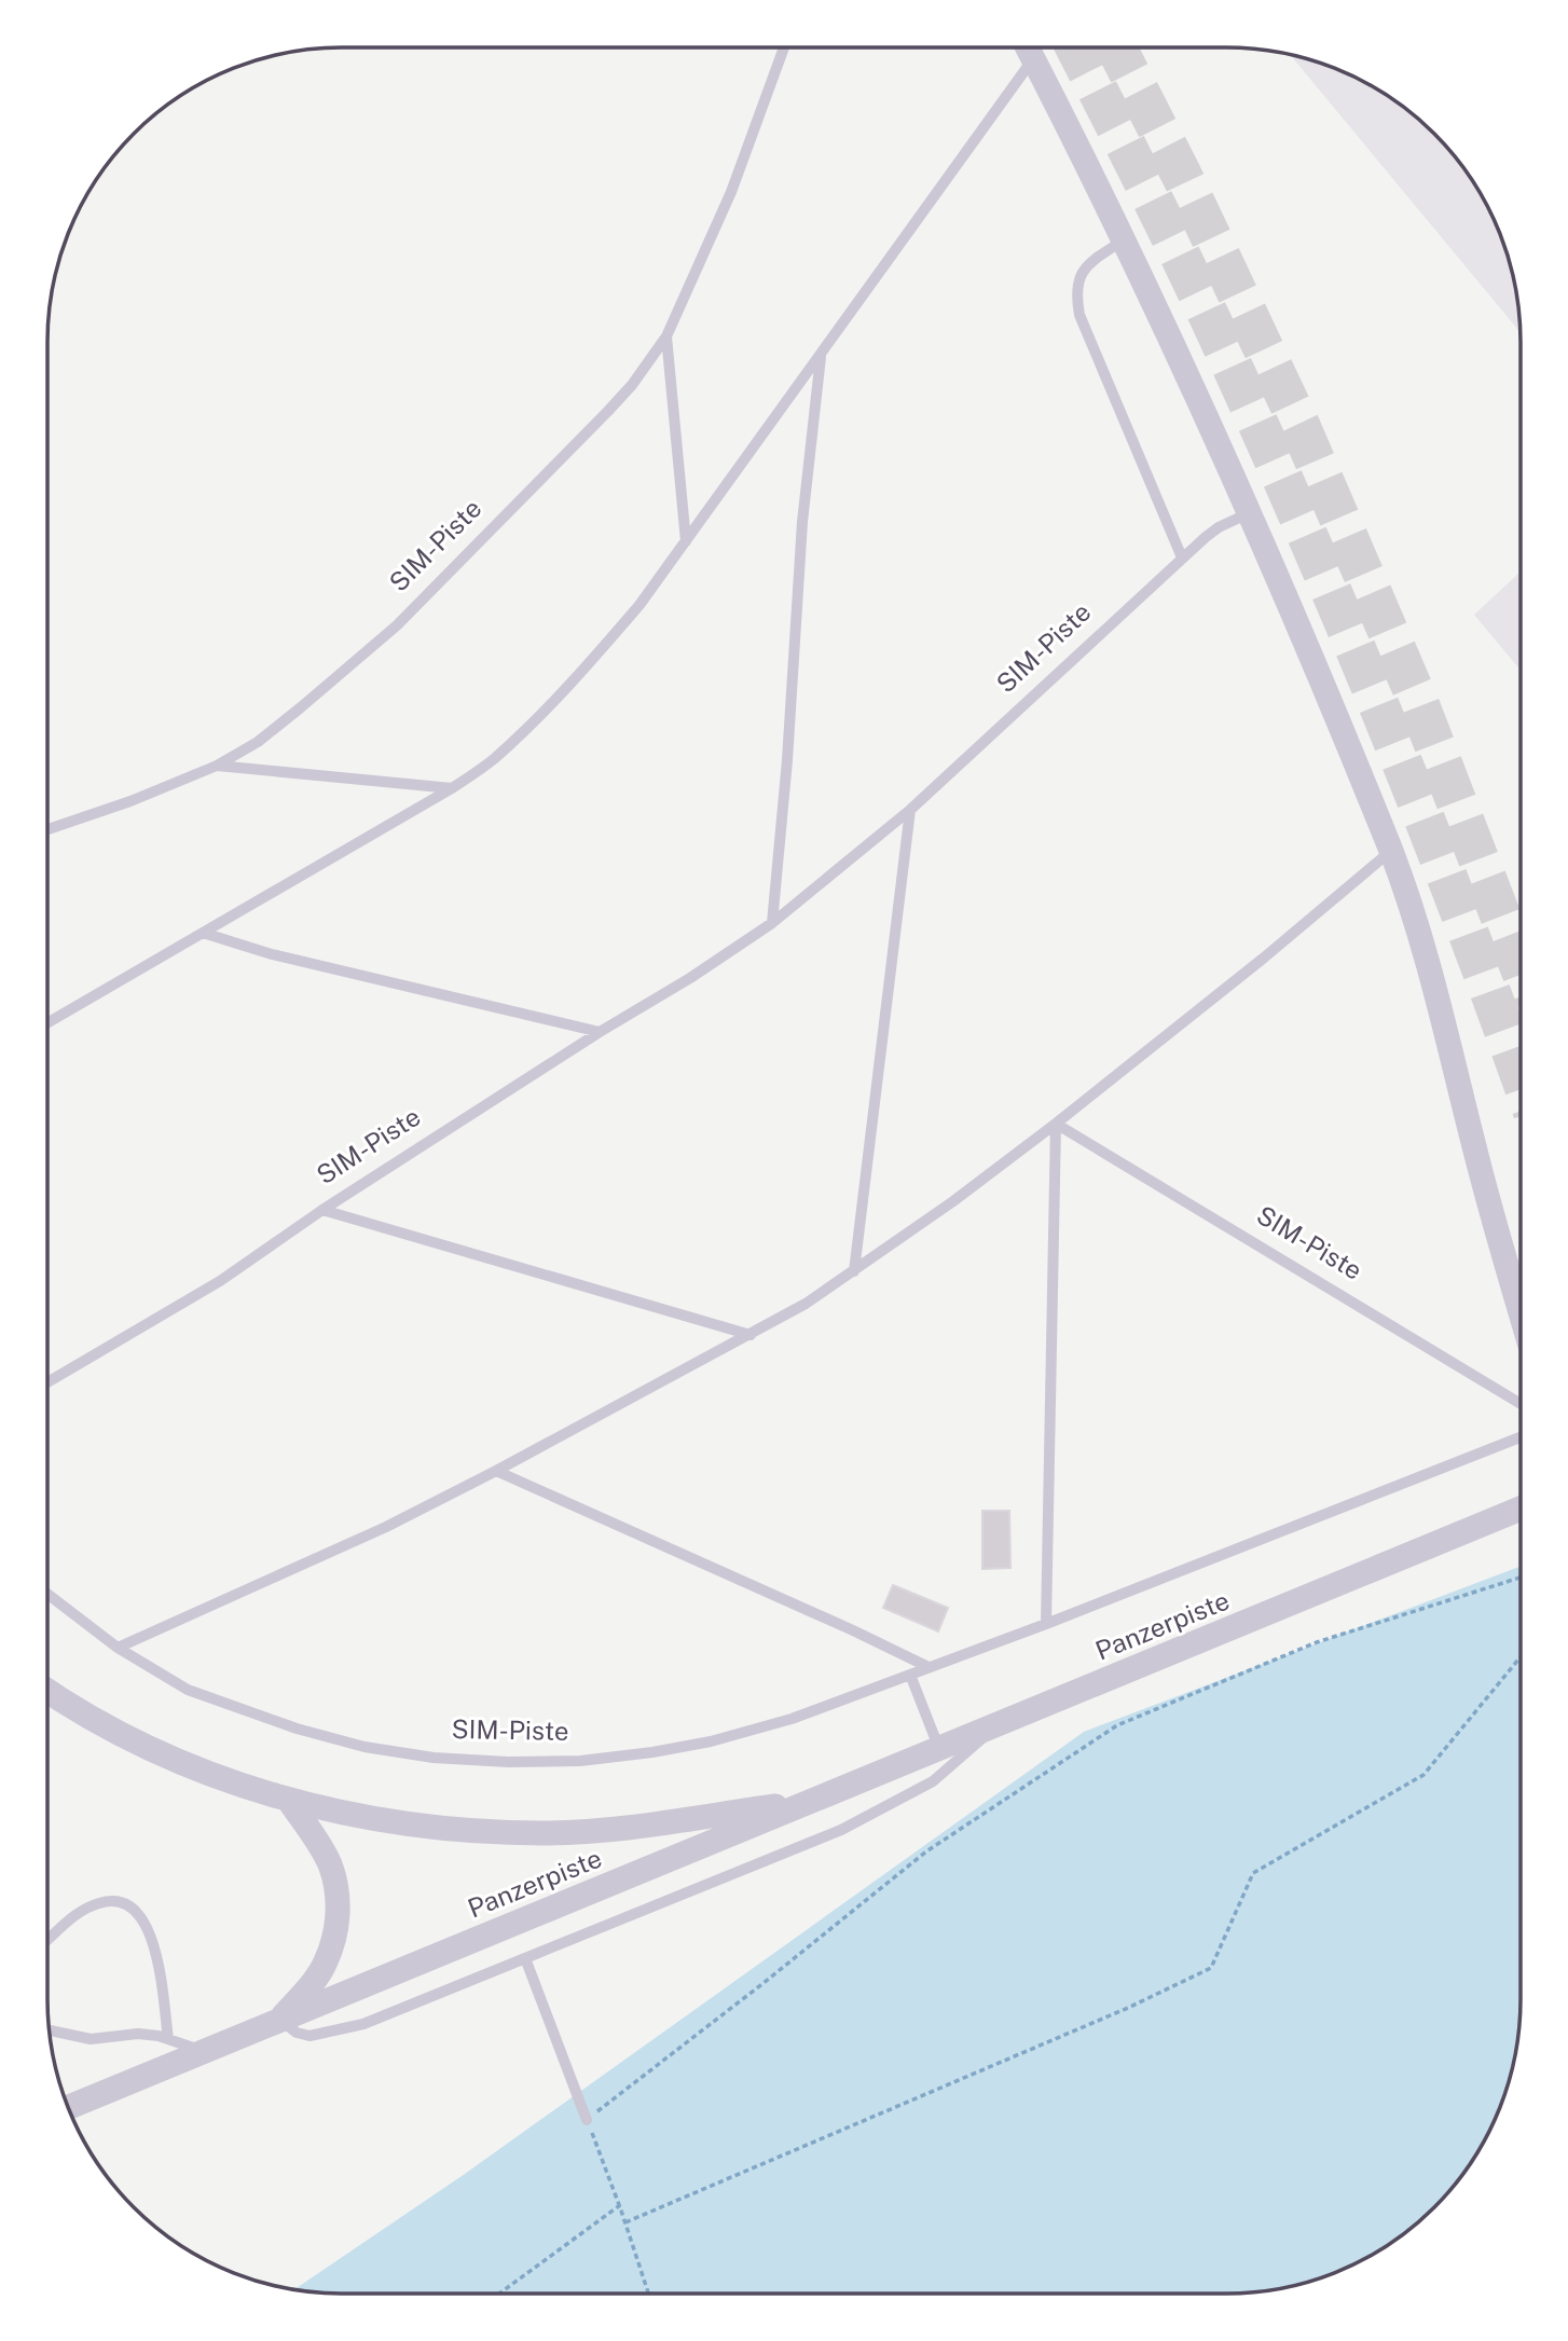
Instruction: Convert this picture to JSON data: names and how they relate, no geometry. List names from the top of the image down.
{
  "streets": {
    "street": ["Panzerpiste"],
    "lane": ["SIM-Piste"]
  }
}
